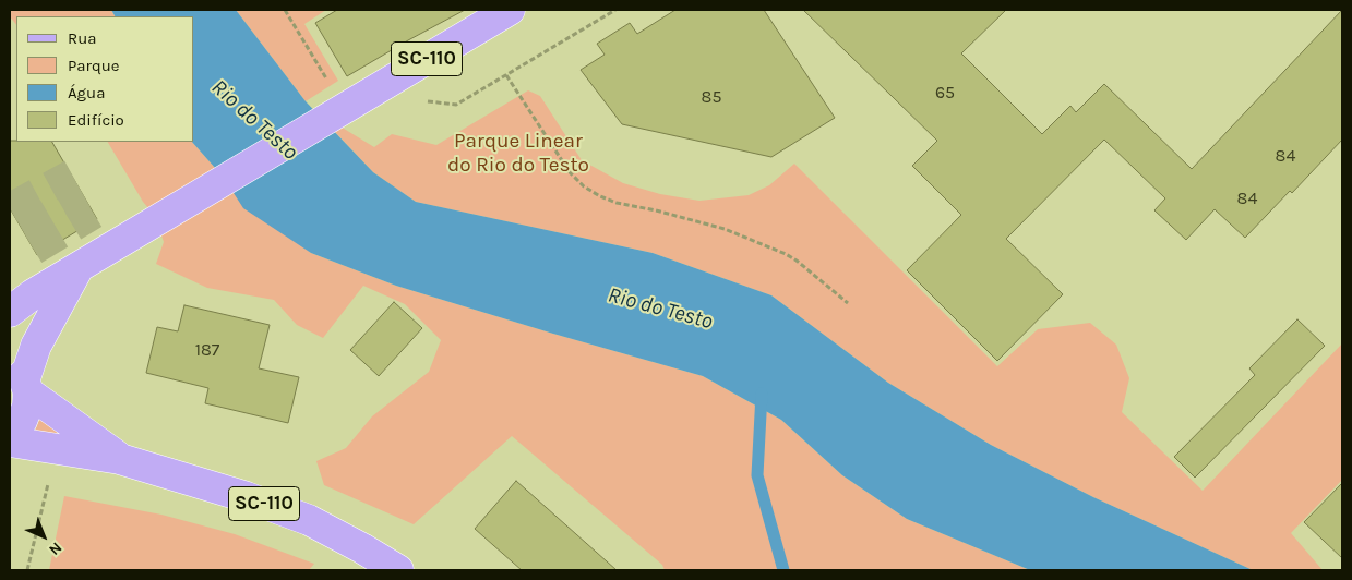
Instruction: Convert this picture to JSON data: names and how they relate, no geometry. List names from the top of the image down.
{
  "streets": {
    "main road": ["SC-110"]
  },
  "water": ["Rio do Testo"],
  "parks": ["Parque Linear do Rio do Testo"],
  "house_numbers": [
    "65",
    "85",
    "84",
    "84",
    "187"
  ],
  "legend": [
    "Rua",
    "Parque",
    "Água",
    "Edifício"
  ],
  "north": "bottom right"
}
